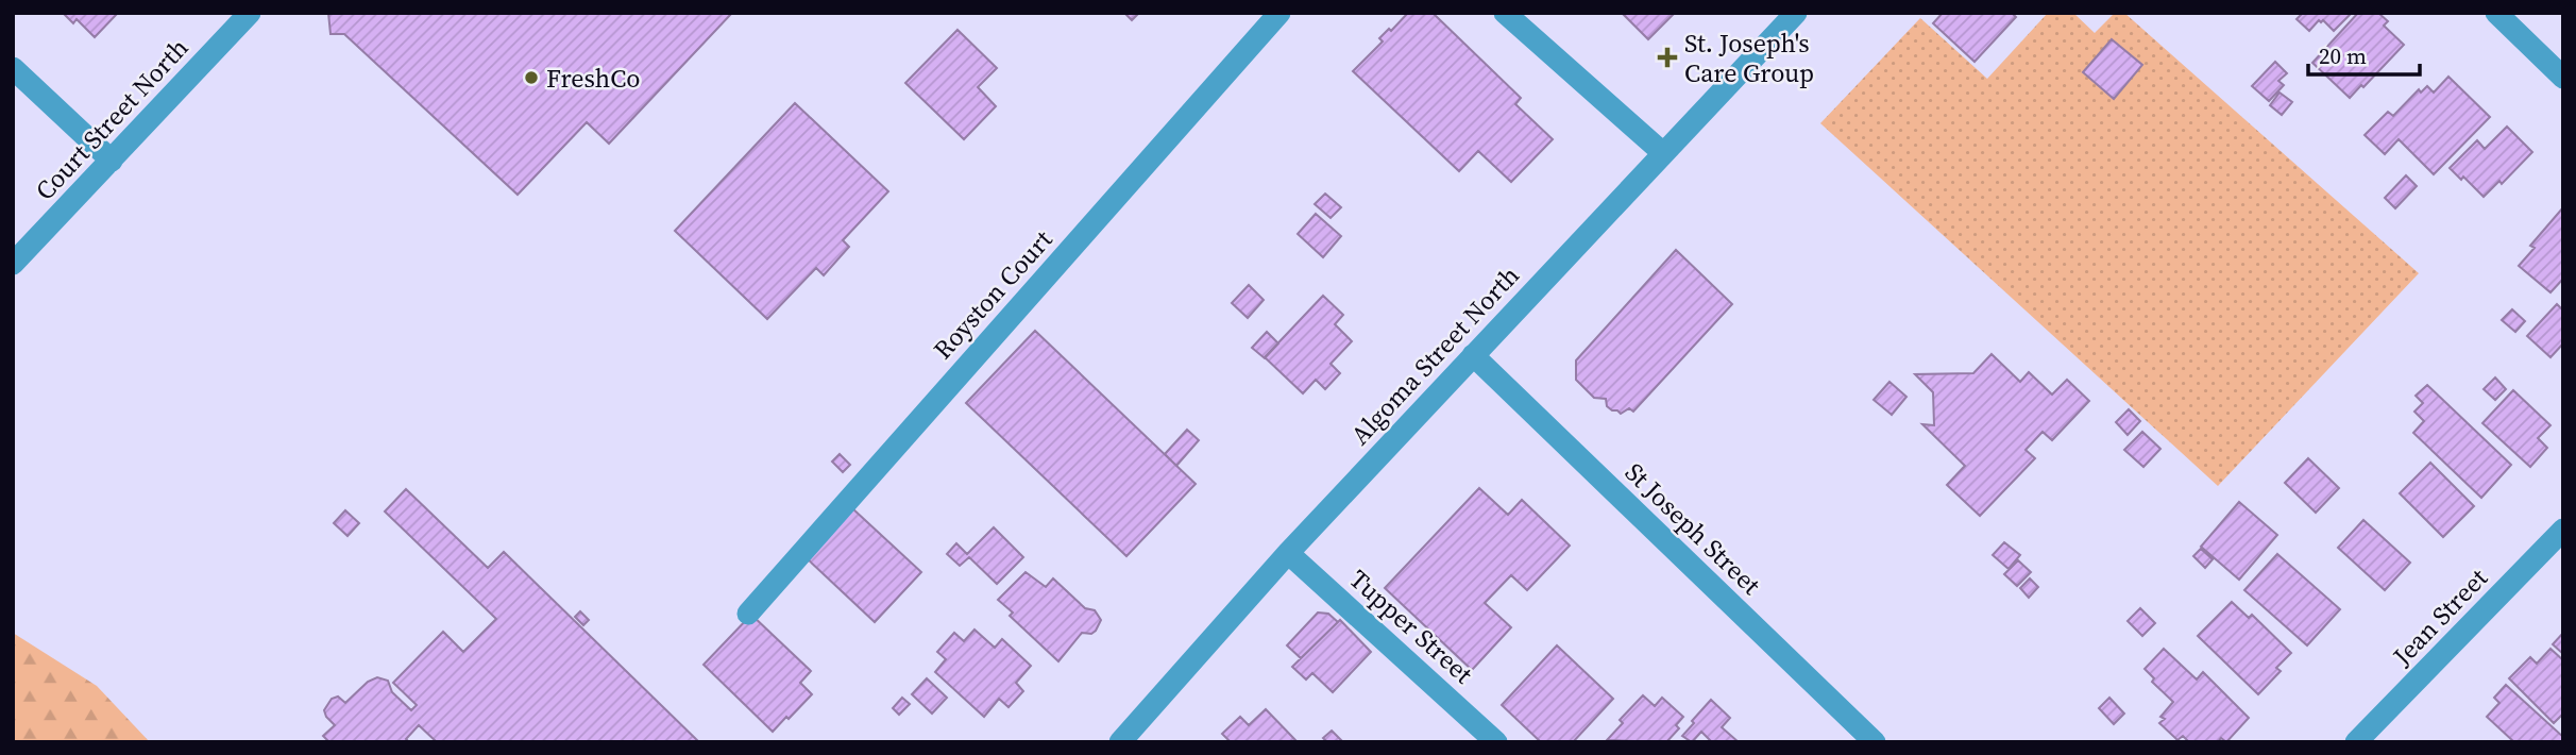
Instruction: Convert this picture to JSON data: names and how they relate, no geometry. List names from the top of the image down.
{
  "streets": {
    "street": [
      "Court Street North",
      "Royston Court",
      "Algoma Street North",
      "St Joseph Street",
      "Jean Street",
      "Tupper Street"
    ]
  },
  "crossings": [
    ["Algoma Street North", "St Joseph Street"],
    ["Algoma Street North", "Tupper Street"]
  ],
  "places": {
    "health": ["St. Joseph's Care Group"],
    "other": ["FreshCo"]
  },
  "scale_bar": "20 m"
}
